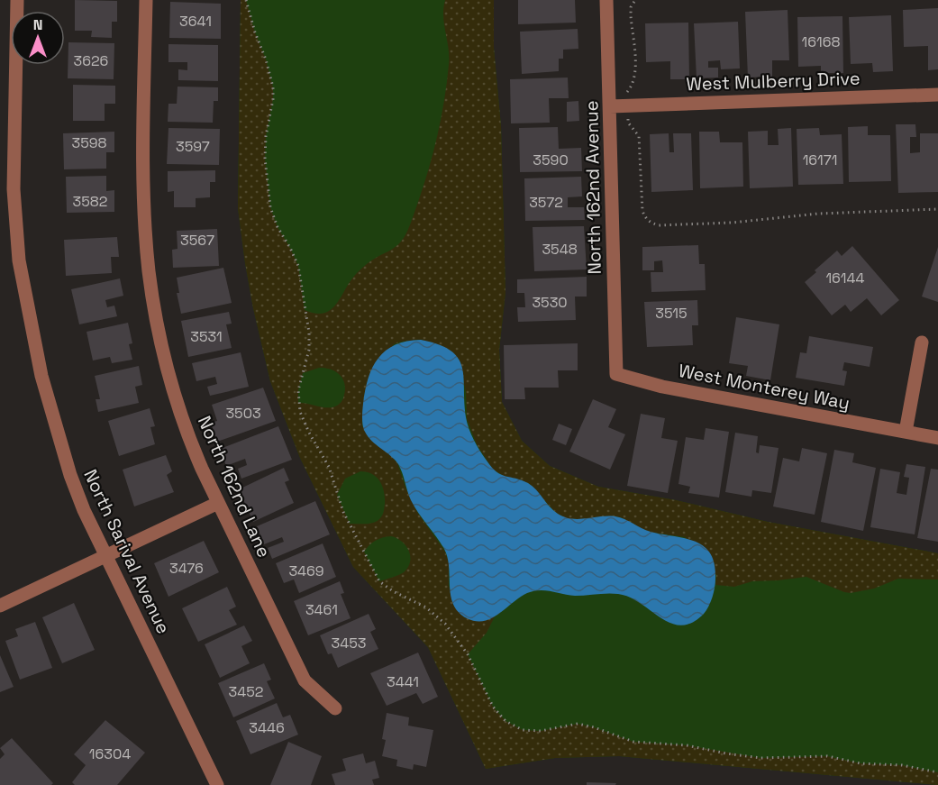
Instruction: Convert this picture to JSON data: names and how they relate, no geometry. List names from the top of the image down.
{
  "streets": {
    "street": [
      "West Mulberry Drive",
      "North 162nd Avenue",
      "West Monterey Way",
      "North 162nd Lane",
      "North Sarival Avenue"
    ]
  },
  "crossings": [
    ["West Mulberry Drive", "North 162nd Avenue"],
    ["North 162nd Avenue", "West Monterey Way"]
  ],
  "house_numbers": [
    "3641",
    "16168",
    "3626",
    "3598",
    "3597",
    "3590",
    "16171",
    "3582",
    "3572",
    "3567",
    "3548",
    "16144",
    "3530",
    "3515",
    "3531",
    "3503",
    "3476",
    "3469",
    "3461",
    "3453",
    "3441",
    "3452",
    "3446",
    "16304"
  ],
  "north": "top"
}
